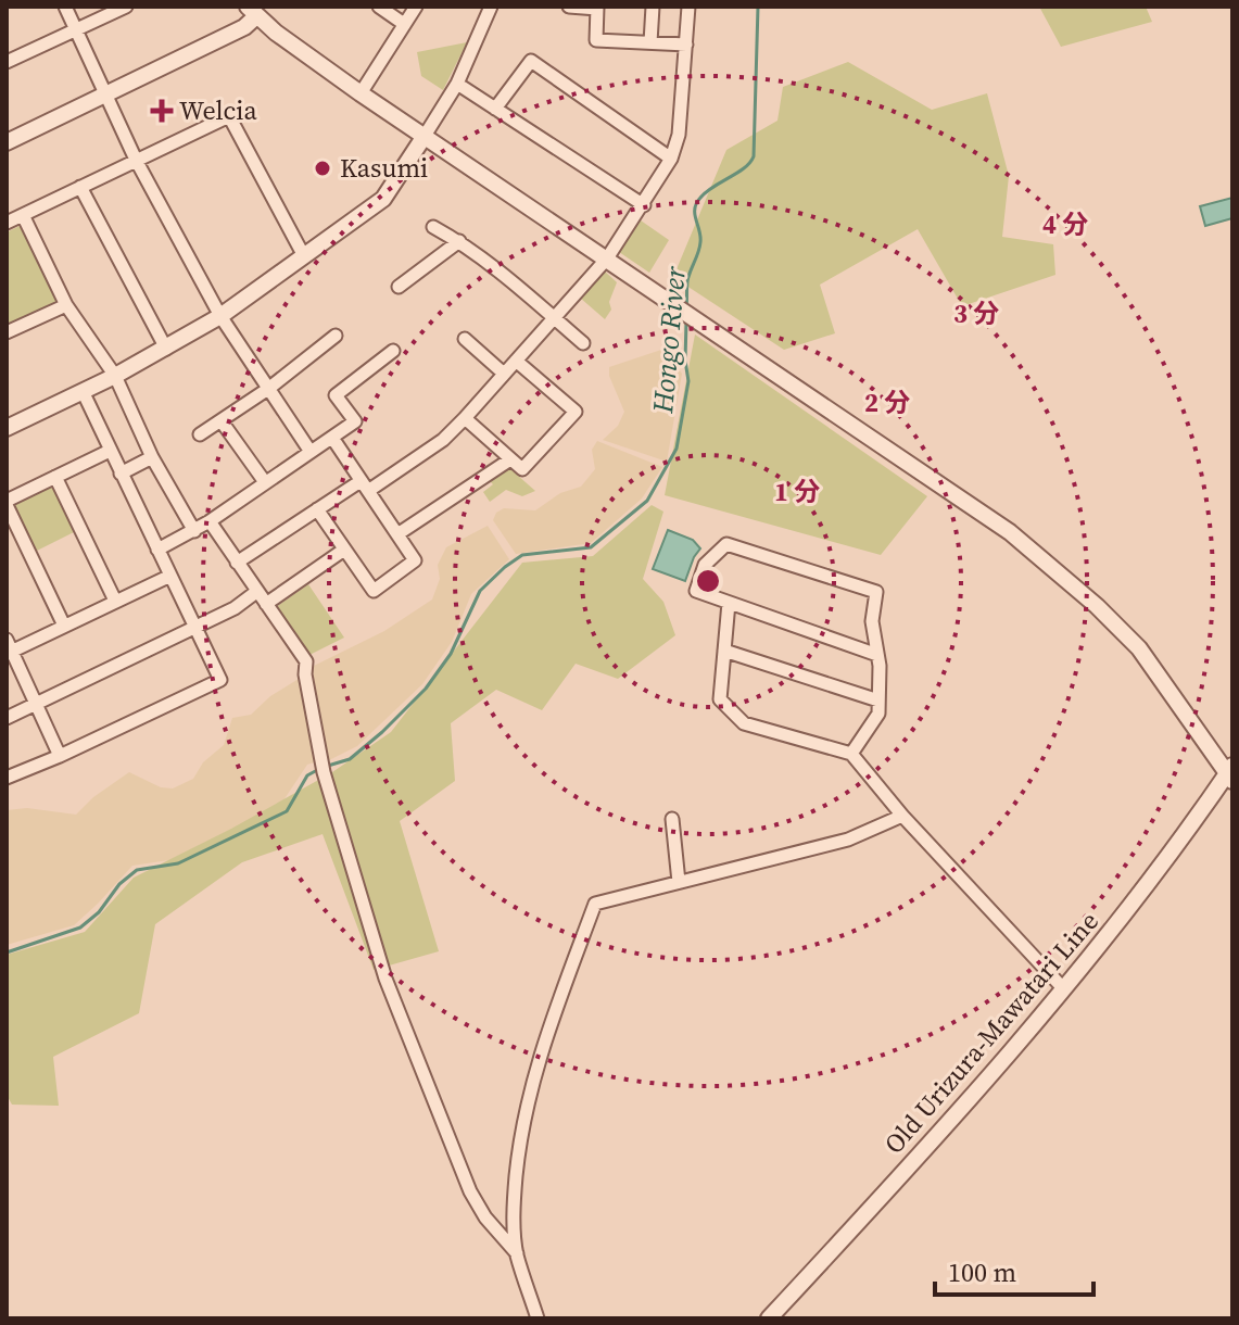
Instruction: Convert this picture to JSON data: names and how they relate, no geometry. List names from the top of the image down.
{
  "streets": {
    "street": ["Old Urizura-Mawatari Line"]
  },
  "water": ["Hongo River"],
  "places": {
    "health": ["Welcia"],
    "other": ["Kasumi"]
  },
  "scale_bar": "100 m",
  "rings": [
    "4 分",
    "3 分",
    "2 分",
    "1 分"
  ]
}
